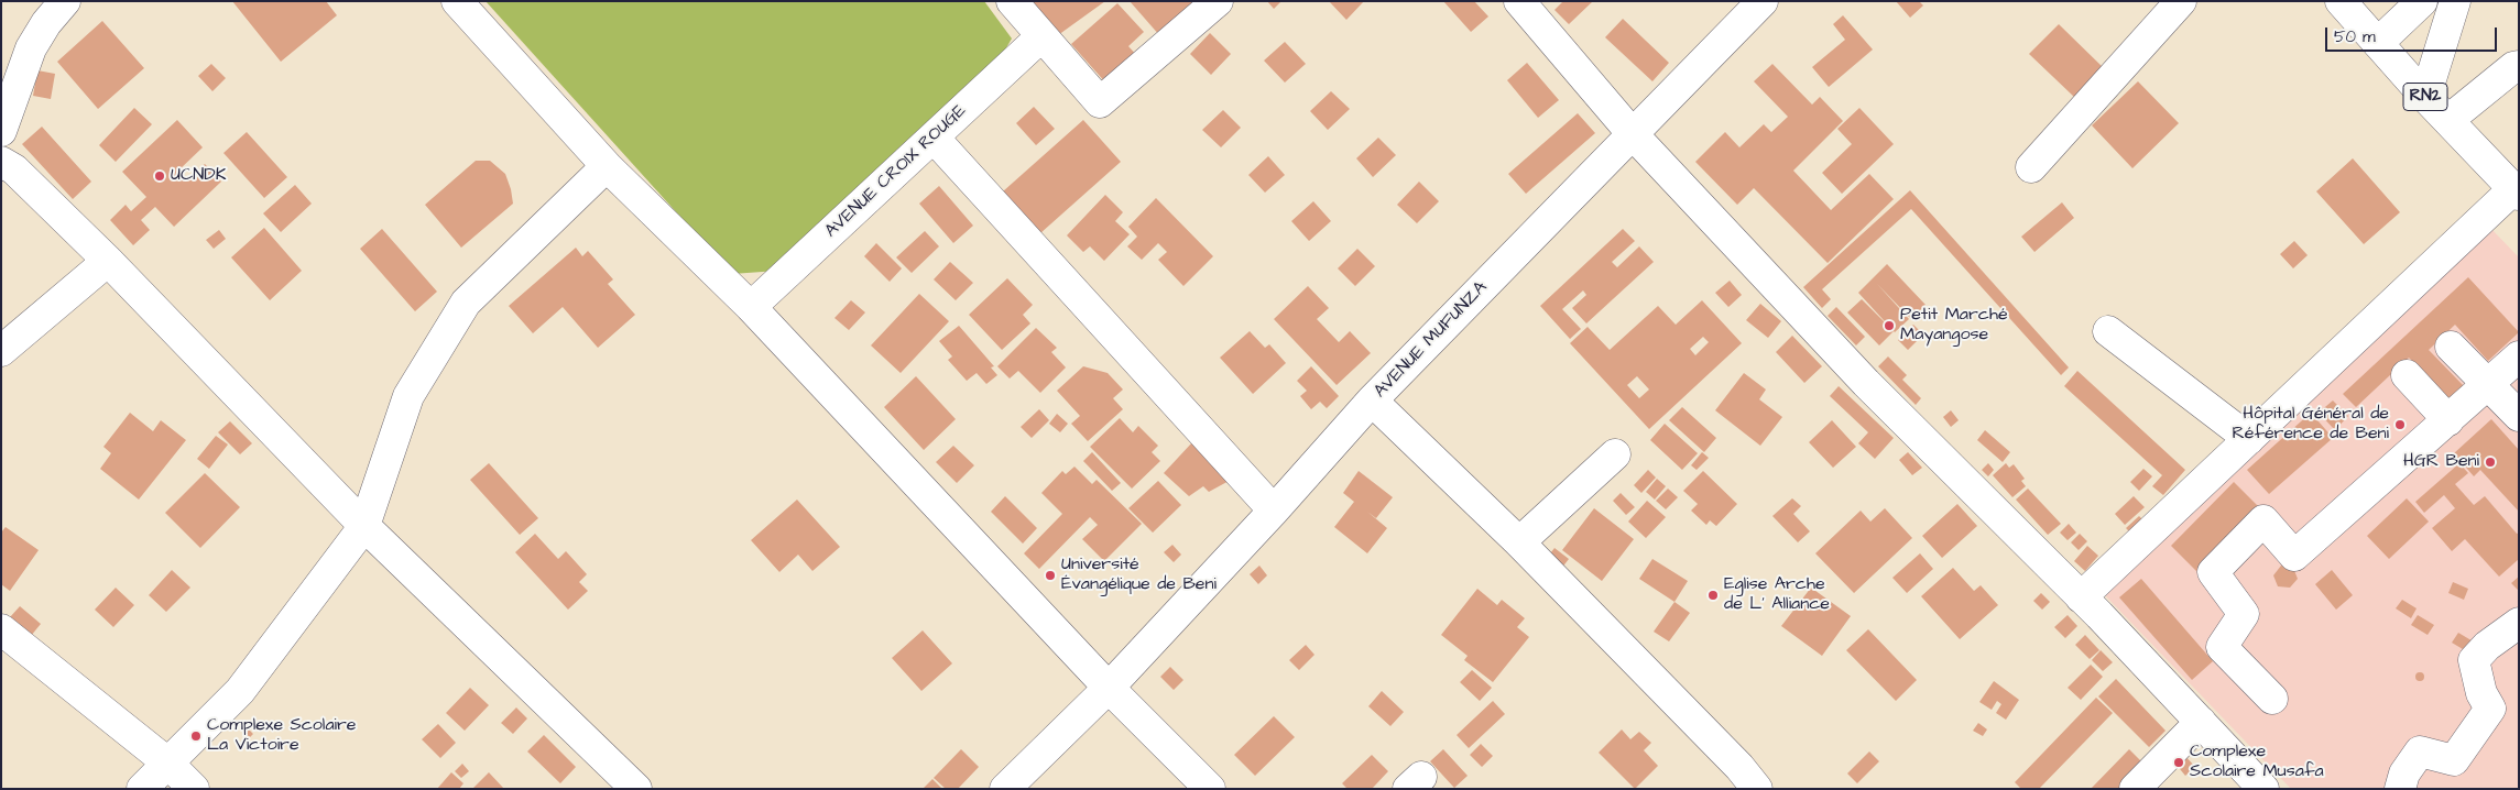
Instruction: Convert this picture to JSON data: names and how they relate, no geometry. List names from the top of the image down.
{
  "streets": {
    "main road": ["RN2", "AVENUE CROIX ROUGE", "AVENUE MUFUNZA"]
  },
  "places": [
    "UCNDK",
    "Petit Marché Mayangose",
    "Hôpital Général de Référence de Beni",
    "HGR Beni",
    "Université Évangélique de Beni",
    "Eglise Arche de L' Alliance",
    "Complexe Scolaire La Victoire",
    "Complexe Scolaire Musafa"
  ],
  "scale_bar": "50 m"
}
